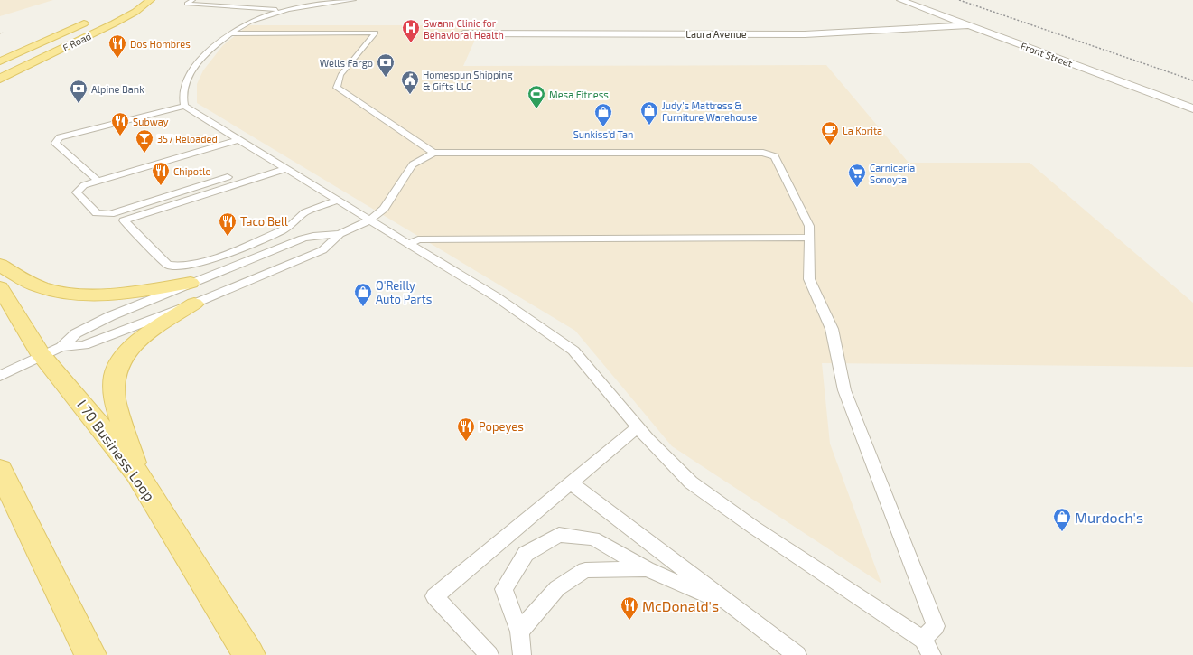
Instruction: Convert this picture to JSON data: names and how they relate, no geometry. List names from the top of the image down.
{
  "streets": {
    "main road": ["F Road", "I 70 Business Loop"],
    "street": ["Laura Avenue", "Front Street"]
  },
  "crossings": [
    ["Laura Avenue", "Front Street"]
  ],
  "places": {
    "hospital": ["Swann Clinic for Behavioral Health"],
    "restaurant": [
      "Dos Hombres",
      "Subway",
      "Chipotle",
      "Taco Bell",
      "Popeyes",
      "McDonald's"
    ],
    "bank": ["Wells Fargo", "Alpine Bank"],
    "public building": ["Homespun Shipping & Gifts LLC"],
    "sports": ["Mesa Fitness"],
    "shop": [
      "Judy's Mattress & Furniture Warehouse",
      "Sunkiss'd Tan",
      "O'Reilly Auto Parts",
      "Murdoch's"
    ],
    "cafe": ["La Korita"],
    "bar": ["357 Reloaded"],
    "supermarket": ["Carniceria Sonoyta"]
  }
}
